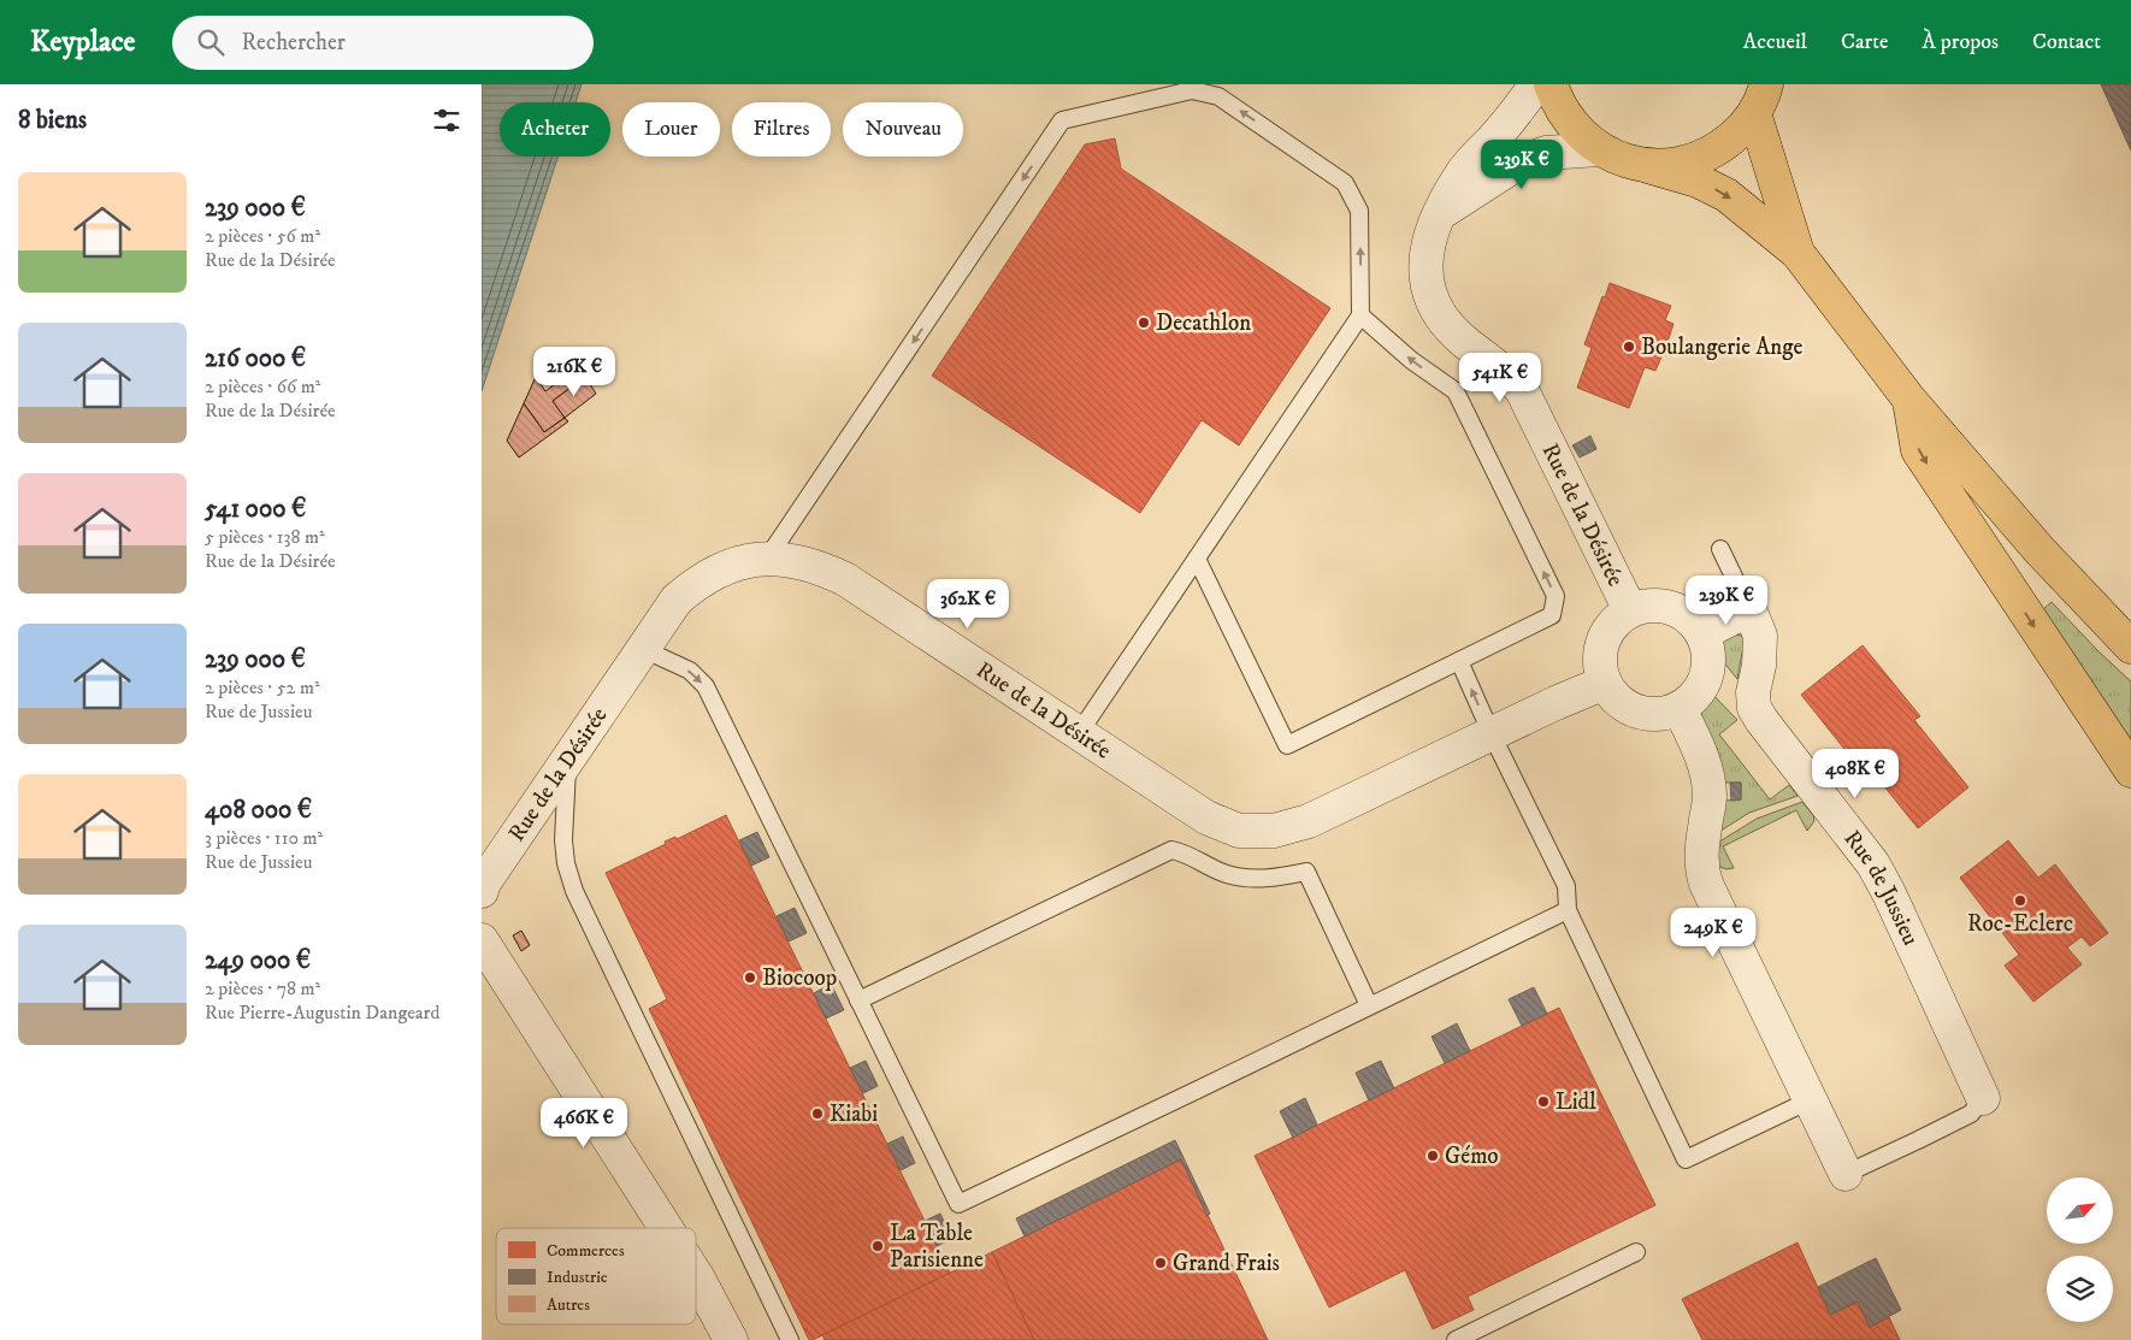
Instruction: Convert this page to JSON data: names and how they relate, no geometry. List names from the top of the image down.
{
  "streets": {
    "street": ["Rue de la Désirée", "Rue de Jussieu"]
  },
  "places": [
    "Decathlon",
    "Boulangerie Ange",
    "Roc-Eclerc",
    "Biocoop",
    "Lidl",
    "Kiabi",
    "Gémo",
    "La Table Parisienne",
    "Grand Frais"
  ],
  "legend": ["Commerces", "Industrie", "Autres"],
  "north": "top right",
  "page": {
    "header": "Keyplace",
    "search": "Rechercher",
    "nav": [
      "Accueil",
      "Carte",
      "À propos",
      "Contact"
    ],
    "heading": "8 biens",
    "chip": [
      "Acheter",
      "Louer",
      "Filtres",
      "Nouveau"
    ],
    "price": [
      "239K €",
      "216K €",
      "541K €",
      "239K €",
      "362K €",
      "408K €",
      "249K €",
      "466K €"
    ],
    "list": [
      {
        "name": "239 000 €",
        "note": "2 pièces · 56 m² · Rue de la Désirée"
      },
      {
        "name": "216 000 €",
        "note": "2 pièces · 66 m² · Rue de la Désirée"
      },
      {
        "name": "541 000 €",
        "note": "5 pièces · 138 m² · Rue de la Désirée"
      },
      {
        "name": "239 000 €",
        "note": "2 pièces · 52 m² · Rue de Jussieu"
      },
      {
        "name": "408 000 €",
        "note": "3 pièces · 110 m² · Rue de Jussieu"
      },
      {
        "name": "249 000 €",
        "note": "2 pièces · 78 m² · Rue Pierre-Augustin Dangeard"
      }
    ]
  }
}
